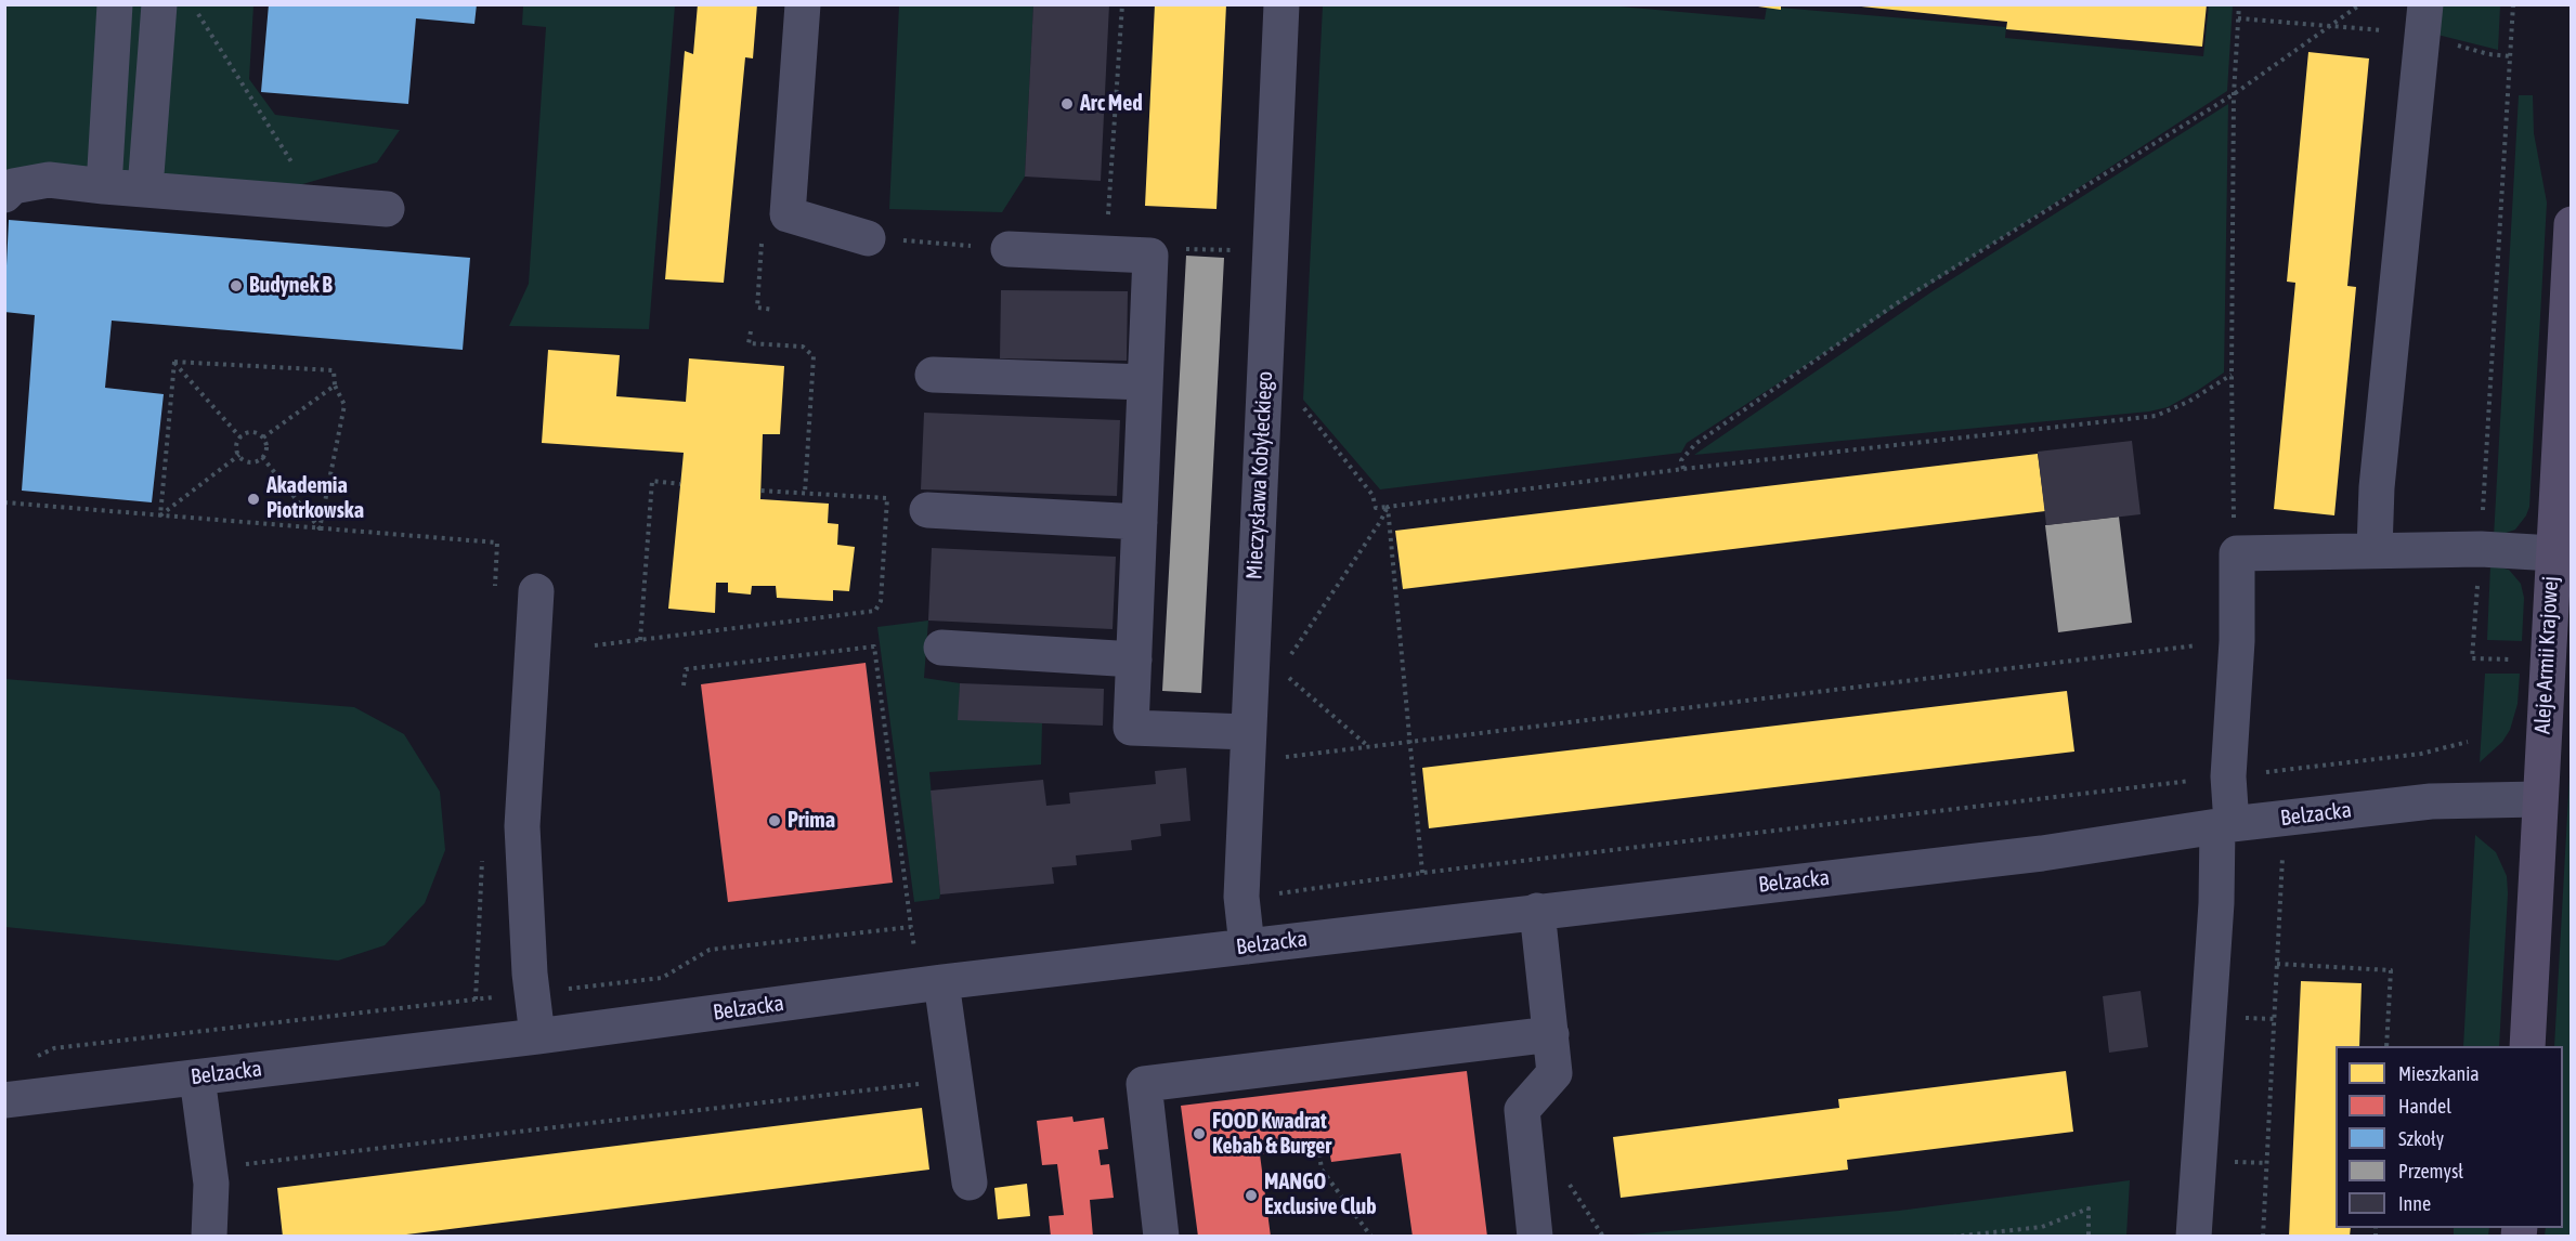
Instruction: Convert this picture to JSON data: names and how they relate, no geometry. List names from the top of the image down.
{
  "streets": {
    "main road": ["Aleje Armii Krajowej"],
    "street": ["Mieczysława Kobyłeckiego", "Belzacka"]
  },
  "crossings": [
    ["Mieczysława Kobyłeckiego", "Belzacka"],
    ["Aleje Armii Krajowej", "Belzacka"]
  ],
  "places": [
    "Arc Med",
    "Budynek B",
    "Akademia Piotrkowska",
    "Prima",
    "FOOD Kwadrat Kebab & Burger",
    "MANGO Exclusive Club"
  ],
  "legend": [
    "Mieszkania",
    "Handel",
    "Szkoły",
    "Przemysł",
    "Inne"
  ]
}
